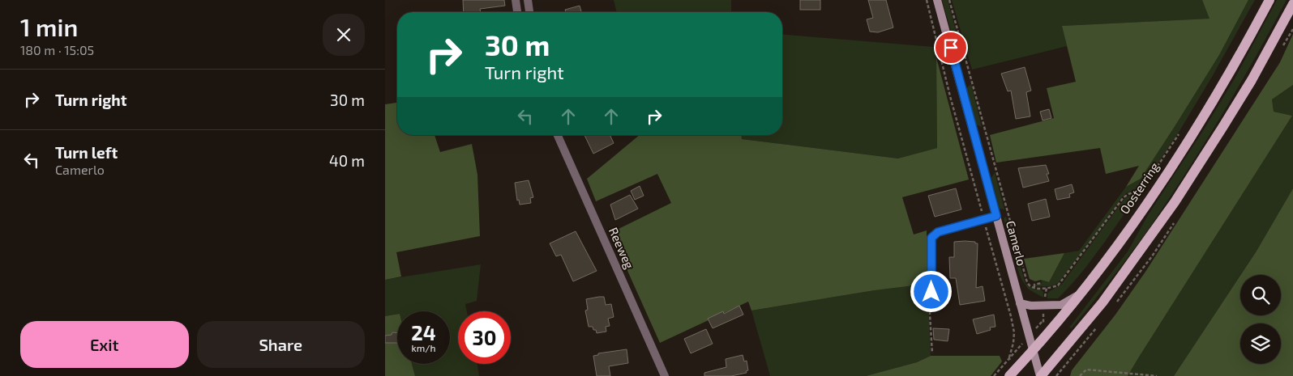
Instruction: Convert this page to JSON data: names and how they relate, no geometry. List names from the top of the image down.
{
  "streets": {
    "main road": ["Oosterring", "Camerlo"],
    "street": ["Reeweg"]
  },
  "crossings": [
    ["Oosterring", "Camerlo"]
  ],
  "page": {
    "heading": ["1 min", "180 m · 15:05"],
    "turn": ["30 m", "Turn right"],
    "list": [
      {
        "name": "Turn right",
        "value": "30 m"
      },
      {
        "name": "Turn left",
        "note": "Camerlo",
        "value": "40 m"
      }
    ],
    "speed": "24 km/h",
    "limit": "30",
    "buttons": ["Exit", "Share"]
  }
}
